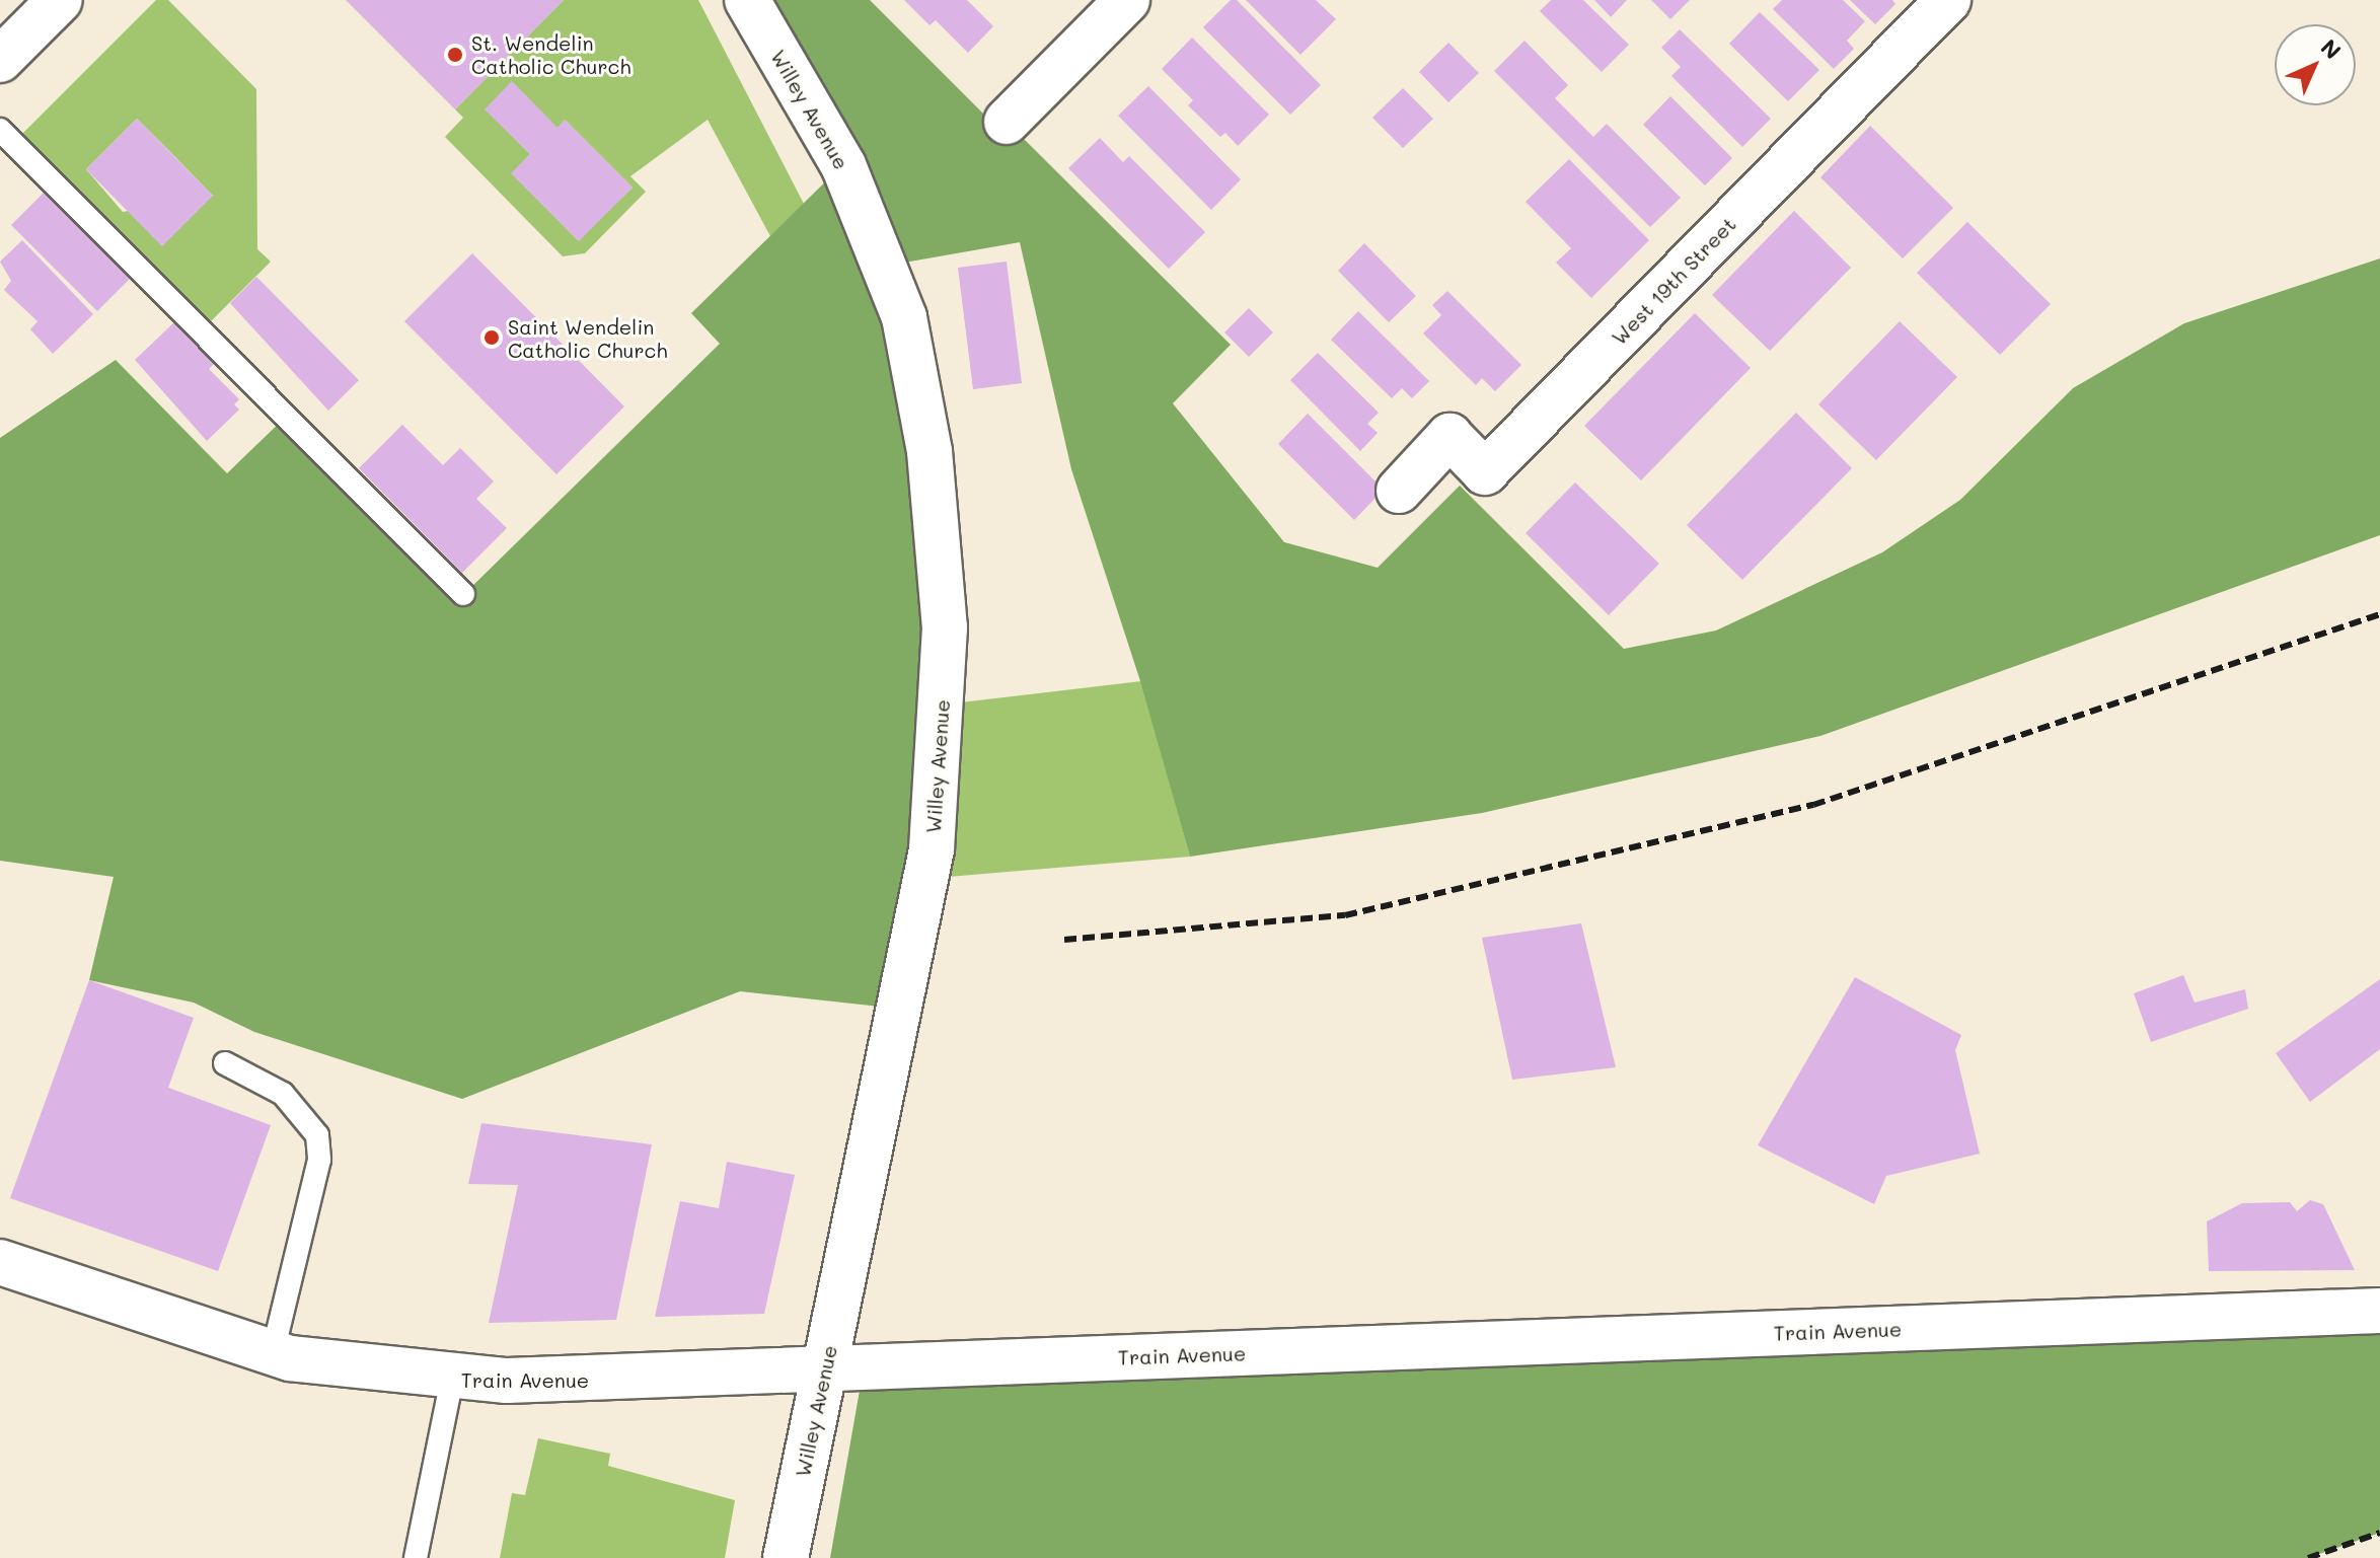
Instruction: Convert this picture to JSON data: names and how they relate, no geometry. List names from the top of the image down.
{
  "streets": {
    "street": ["Willey Avenue", "West 19th Street", "Train Avenue"]
  },
  "crossings": [
    ["Willey Avenue", "Train Avenue"]
  ],
  "places": ["St. Wendelin Catholic Church", "Saint Wendelin Catholic Church"],
  "north": "top right"
}
